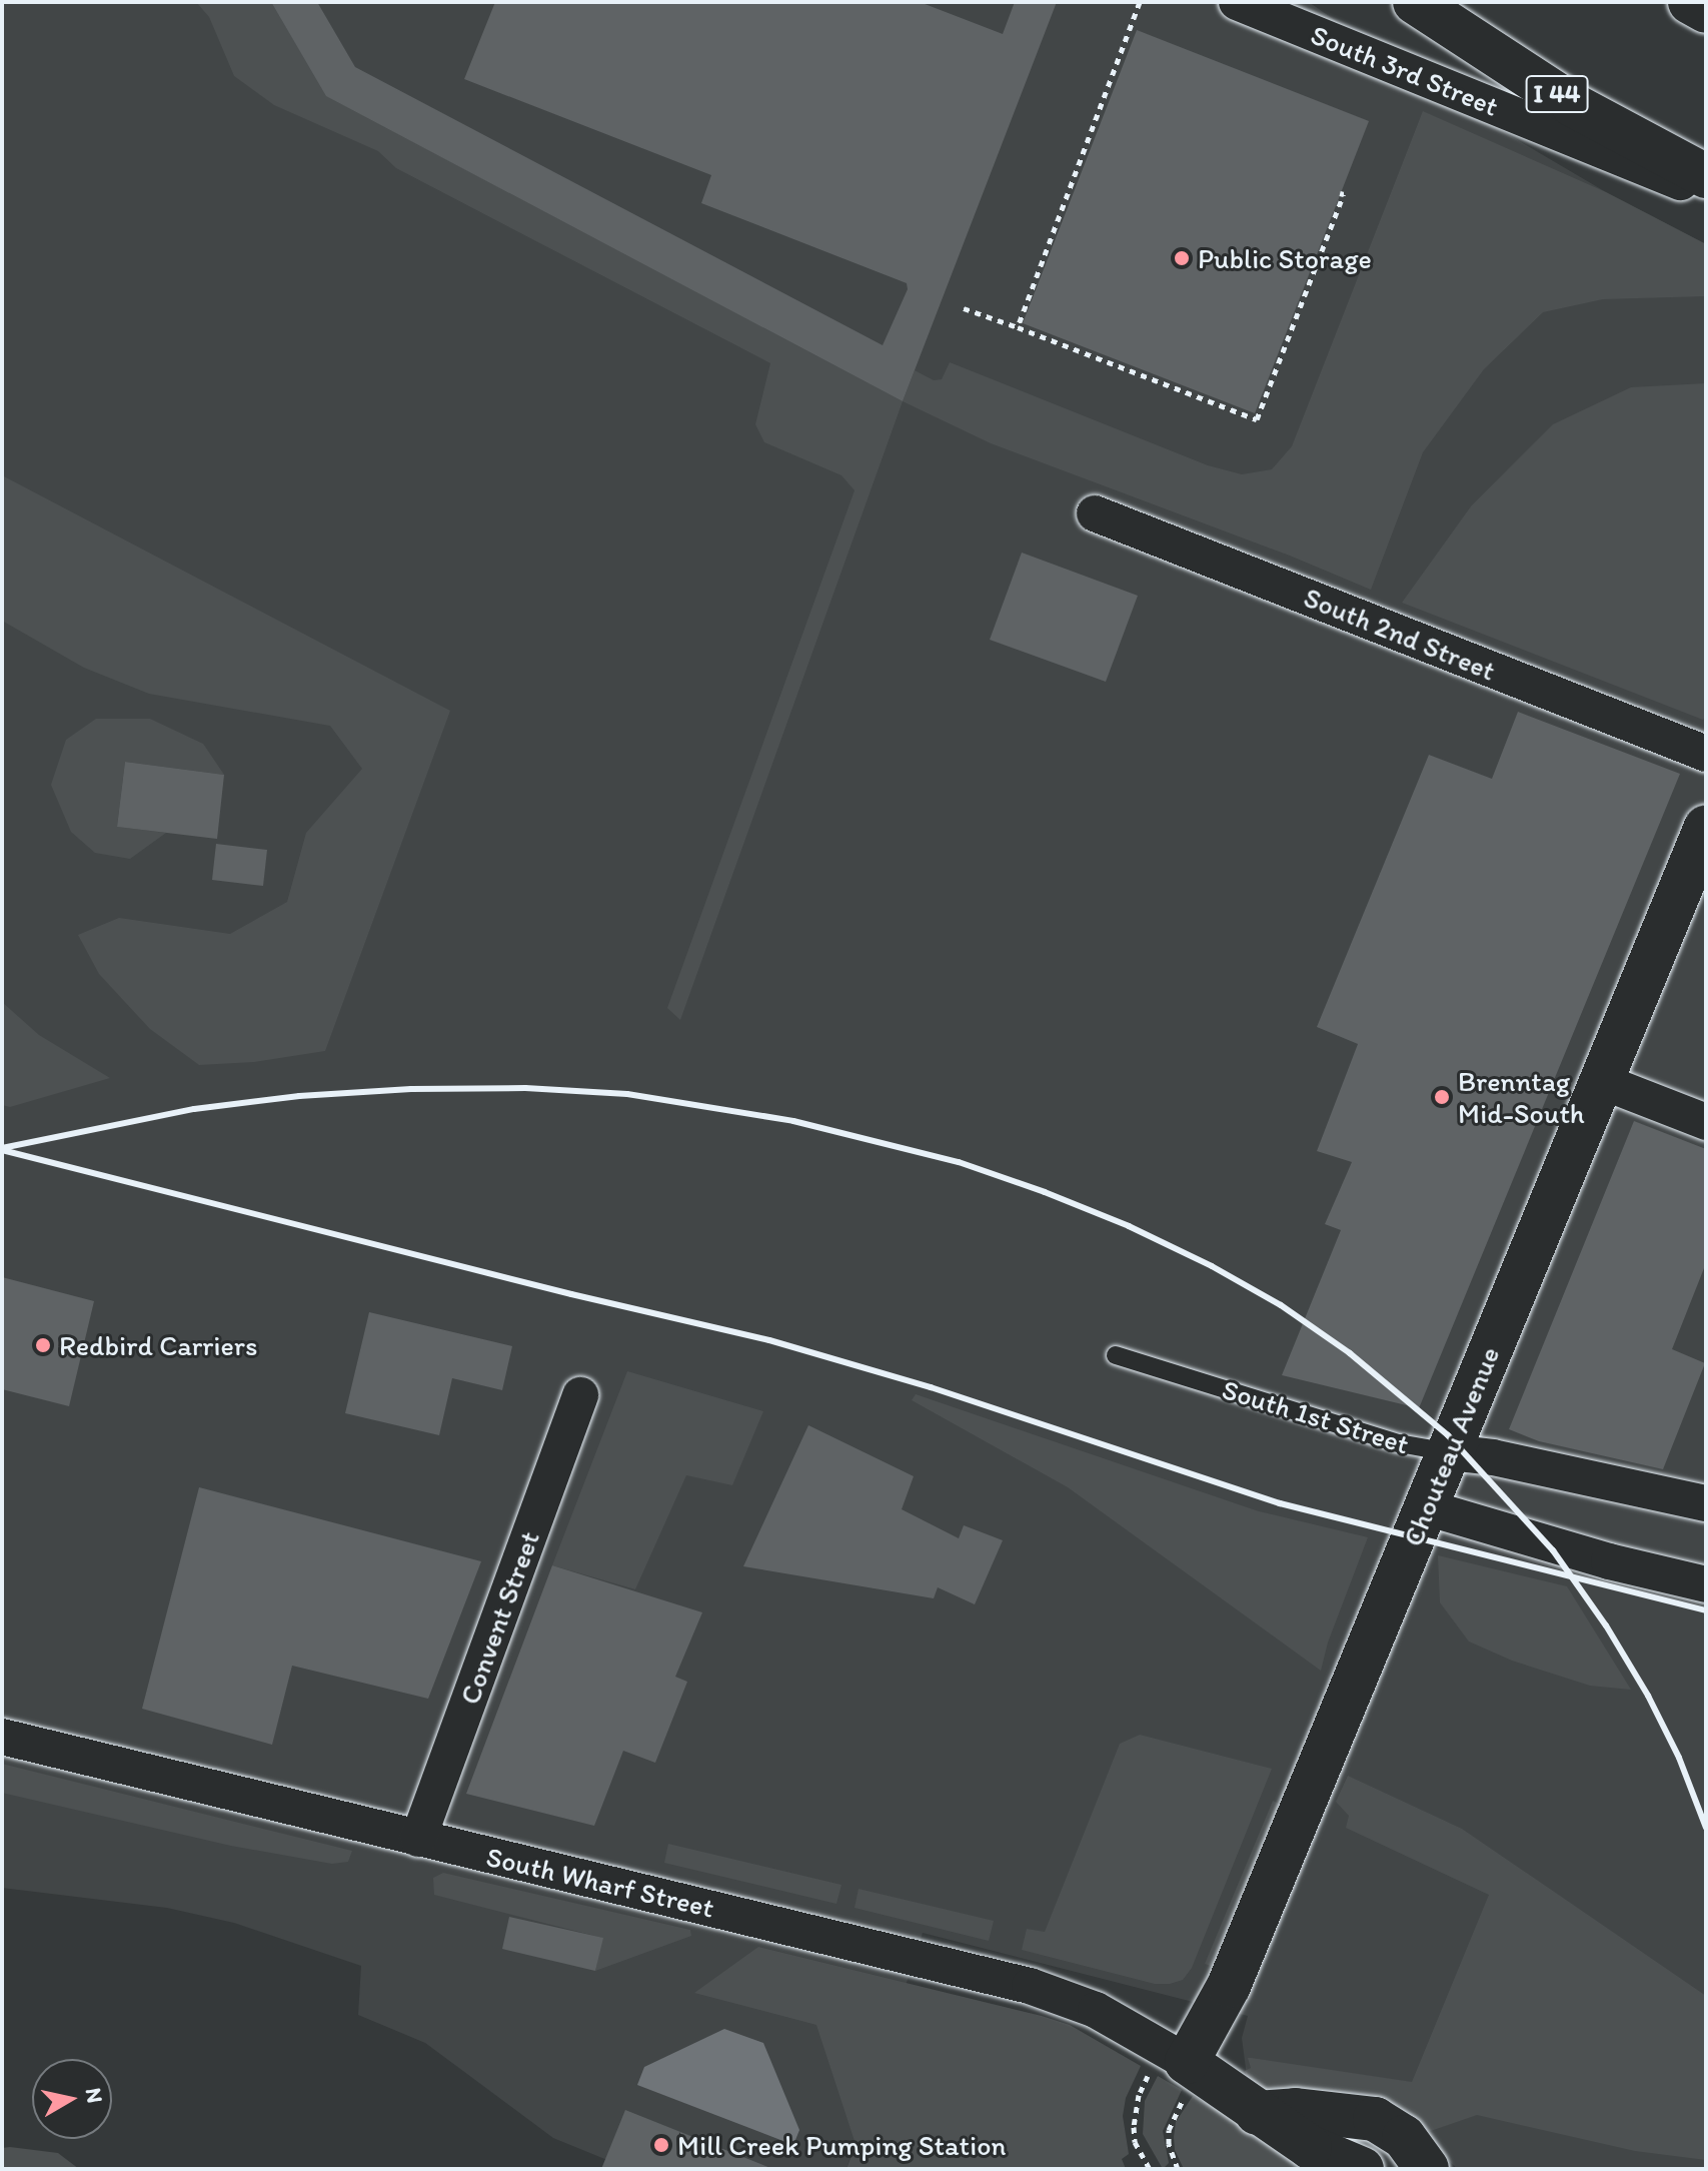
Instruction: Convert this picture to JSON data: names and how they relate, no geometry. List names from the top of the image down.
{
  "streets": {
    "main road": ["I 44", "Chouteau Avenue"],
    "street": [
      "South 3rd Street",
      "South 2nd Street",
      "South 1st Street",
      "Convent Street",
      "South Wharf Street"
    ]
  },
  "crossings": [
    ["South 1st Street", "Chouteau Avenue"],
    ["Chouteau Avenue", "South Wharf Street"],
    ["Convent Street", "South Wharf Street"]
  ],
  "places": [
    "Public Storage",
    "Brenntag Mid-South",
    "Redbird Carriers",
    "Mill Creek Pumping Station"
  ],
  "north": "right"
}
